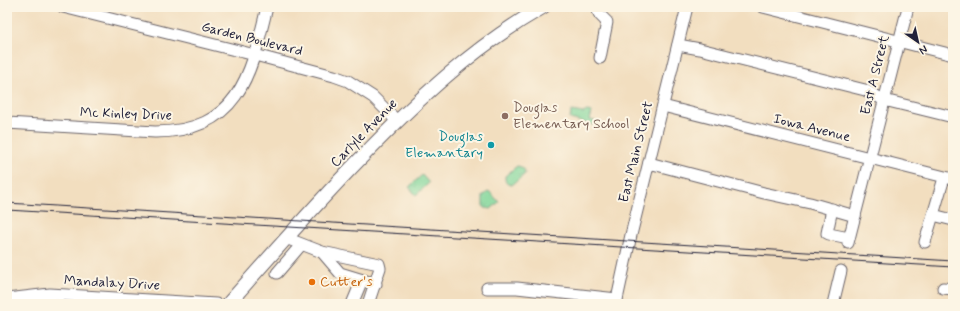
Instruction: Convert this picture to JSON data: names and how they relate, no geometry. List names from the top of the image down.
{
  "streets": {
    "main road": ["Carlyle Avenue"],
    "street": [
      "Garden Boulevard",
      "East A Street",
      "Mc Kinley Drive",
      "Iowa Avenue",
      "East Main Street",
      "Mandalay Drive"
    ]
  },
  "crossings": [
    ["Garden Boulevard", "Mc Kinley Drive"],
    ["Garden Boulevard", "Carlyle Avenue"],
    ["East A Street", "Iowa Avenue"],
    ["Iowa Avenue", "East Main Street"]
  ],
  "places": ["Douglas Elementary School", "Douglas Elemantary", "Cutter's"],
  "north": "bottom right"
}
